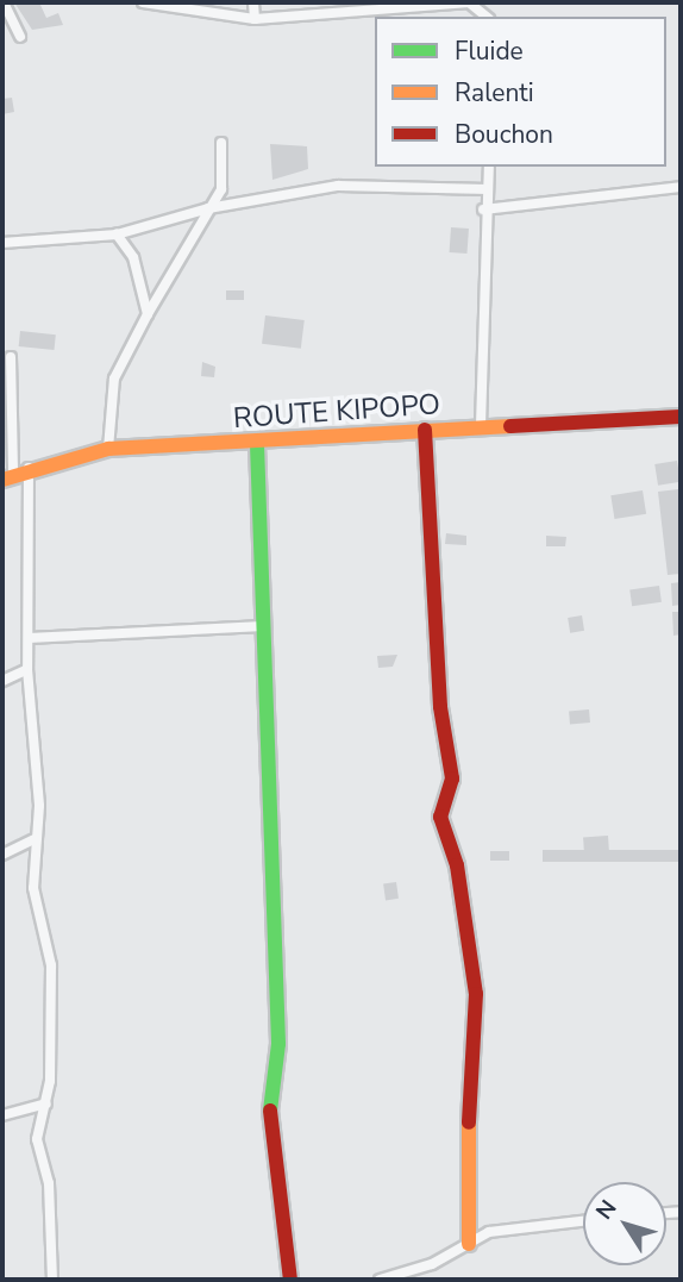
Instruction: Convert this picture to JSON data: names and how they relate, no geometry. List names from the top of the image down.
{
  "streets": {
    "street": ["ROUTE KIPOPO"]
  },
  "legend": ["Fluide", "Ralenti", "Bouchon"],
  "north": "top left"
}
